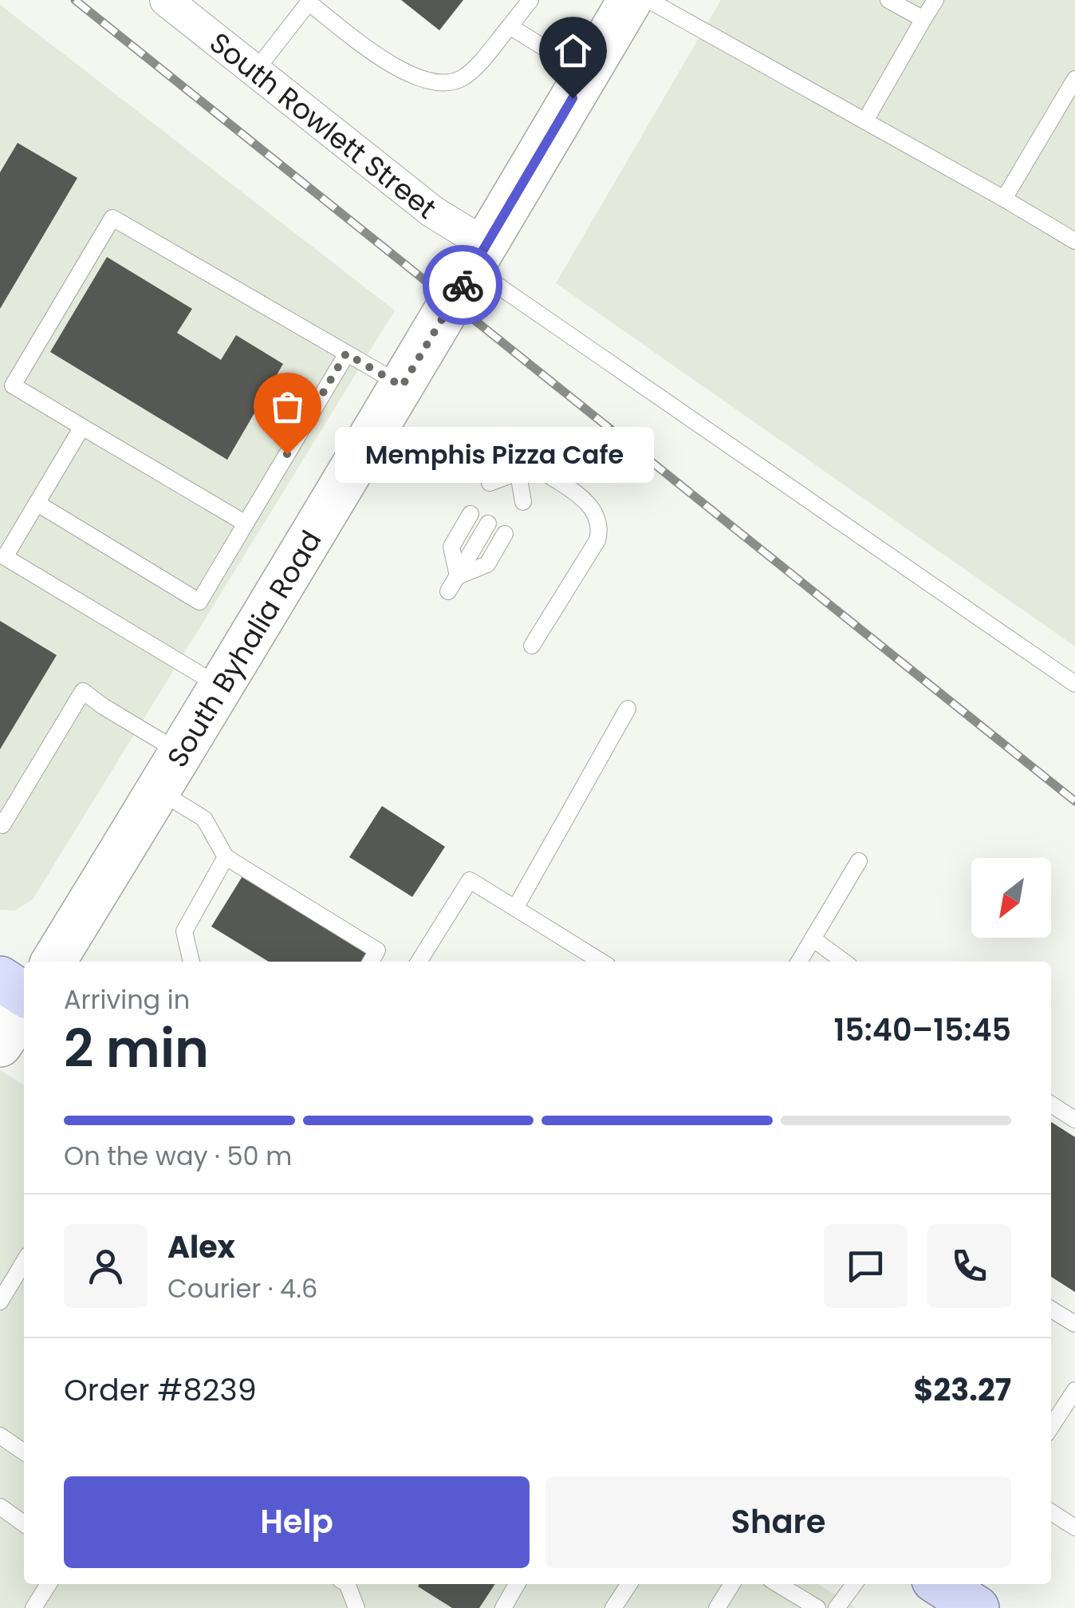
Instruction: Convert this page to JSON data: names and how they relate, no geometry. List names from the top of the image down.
{
  "streets": {
    "main road": ["South Byhalia Road"],
    "street": ["South Rowlett Street"]
  },
  "crossings": [
    ["South Rowlett Street", "South Byhalia Road"]
  ],
  "places": ["Memphis Pizza Cafe"],
  "north": "bottom left",
  "page": {
    "bubble": "Memphis Pizza Cafe",
    "heading": ["2 min", "Arriving in", "15:40–15:45"],
    "panel": [
      "Alex",
      "Courier · 4.6",
      "Order #8239",
      "$23.27"
    ],
    "bar": "On the way · 50 m",
    "buttons": ["Help", "Share"]
  }
}
